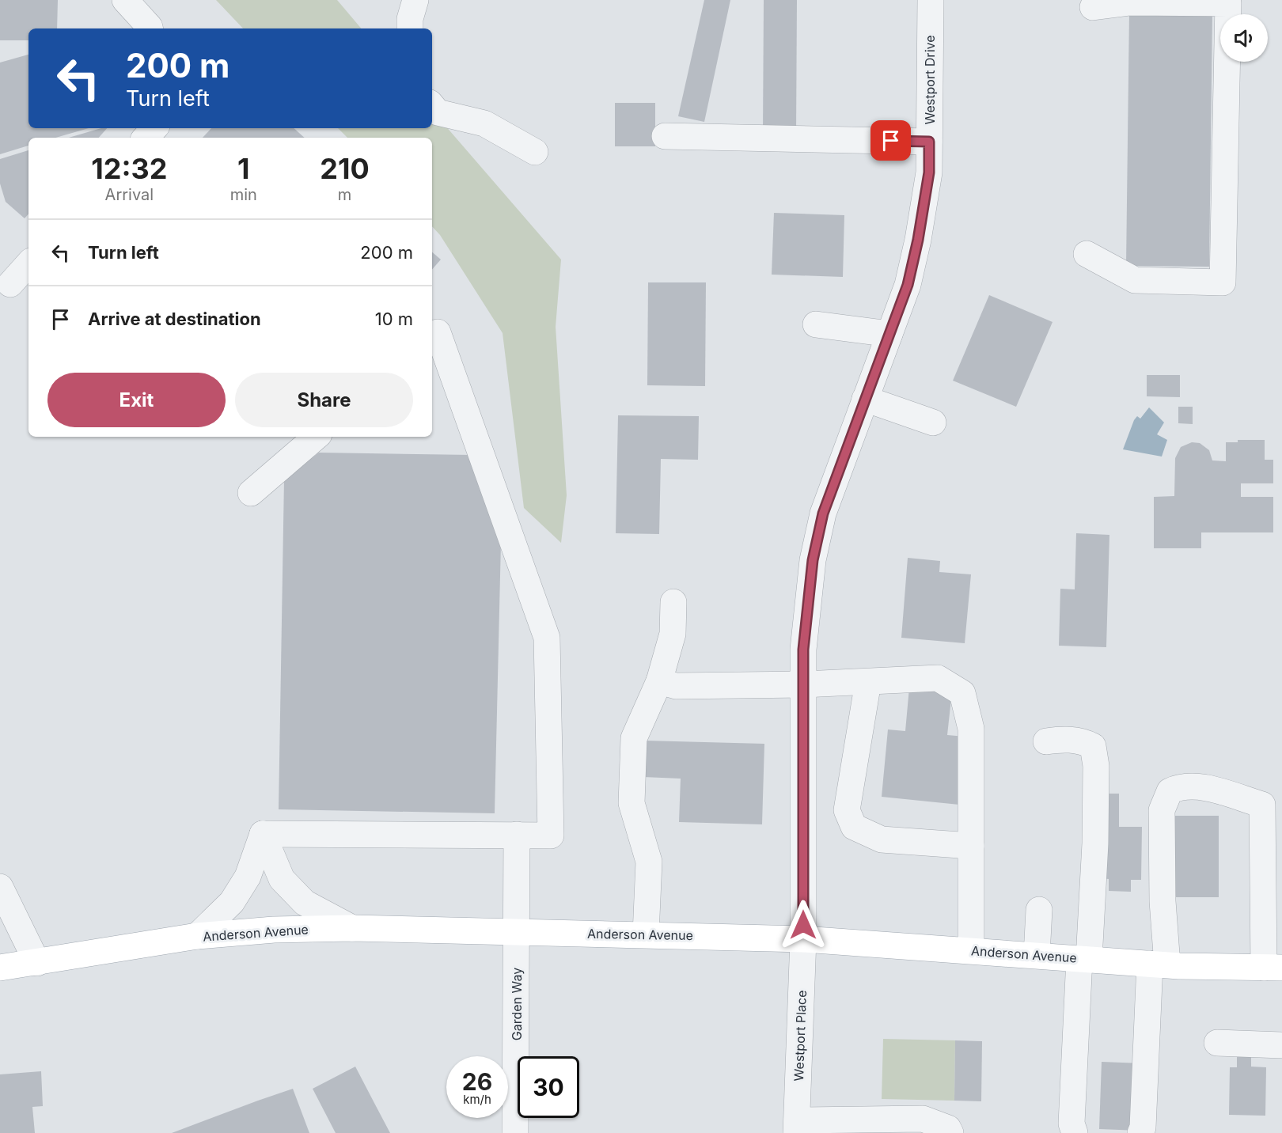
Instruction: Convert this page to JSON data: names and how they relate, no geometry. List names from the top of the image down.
{
  "streets": {
    "main road": ["Anderson Avenue"],
    "street": ["Westport Drive", "Garden Way", "Westport Place"]
  },
  "crossings": [
    ["Westport Drive", "Anderson Avenue"],
    ["Westport Drive", "Westport Place"],
    ["Anderson Avenue", "Garden Way"],
    ["Anderson Avenue", "Westport Place"]
  ],
  "page": {
    "turn": ["200 m", "Turn left"],
    "eta": [
      "12:32",
      "Arrival",
      "1",
      "min",
      "210",
      "m"
    ],
    "list": [
      {
        "name": "Turn left",
        "value": "200 m"
      },
      {
        "name": "Arrive at destination",
        "value": "10 m"
      }
    ],
    "buttons": ["Exit", "Share"],
    "speed": "26 km/h",
    "limit": "30"
  }
}
